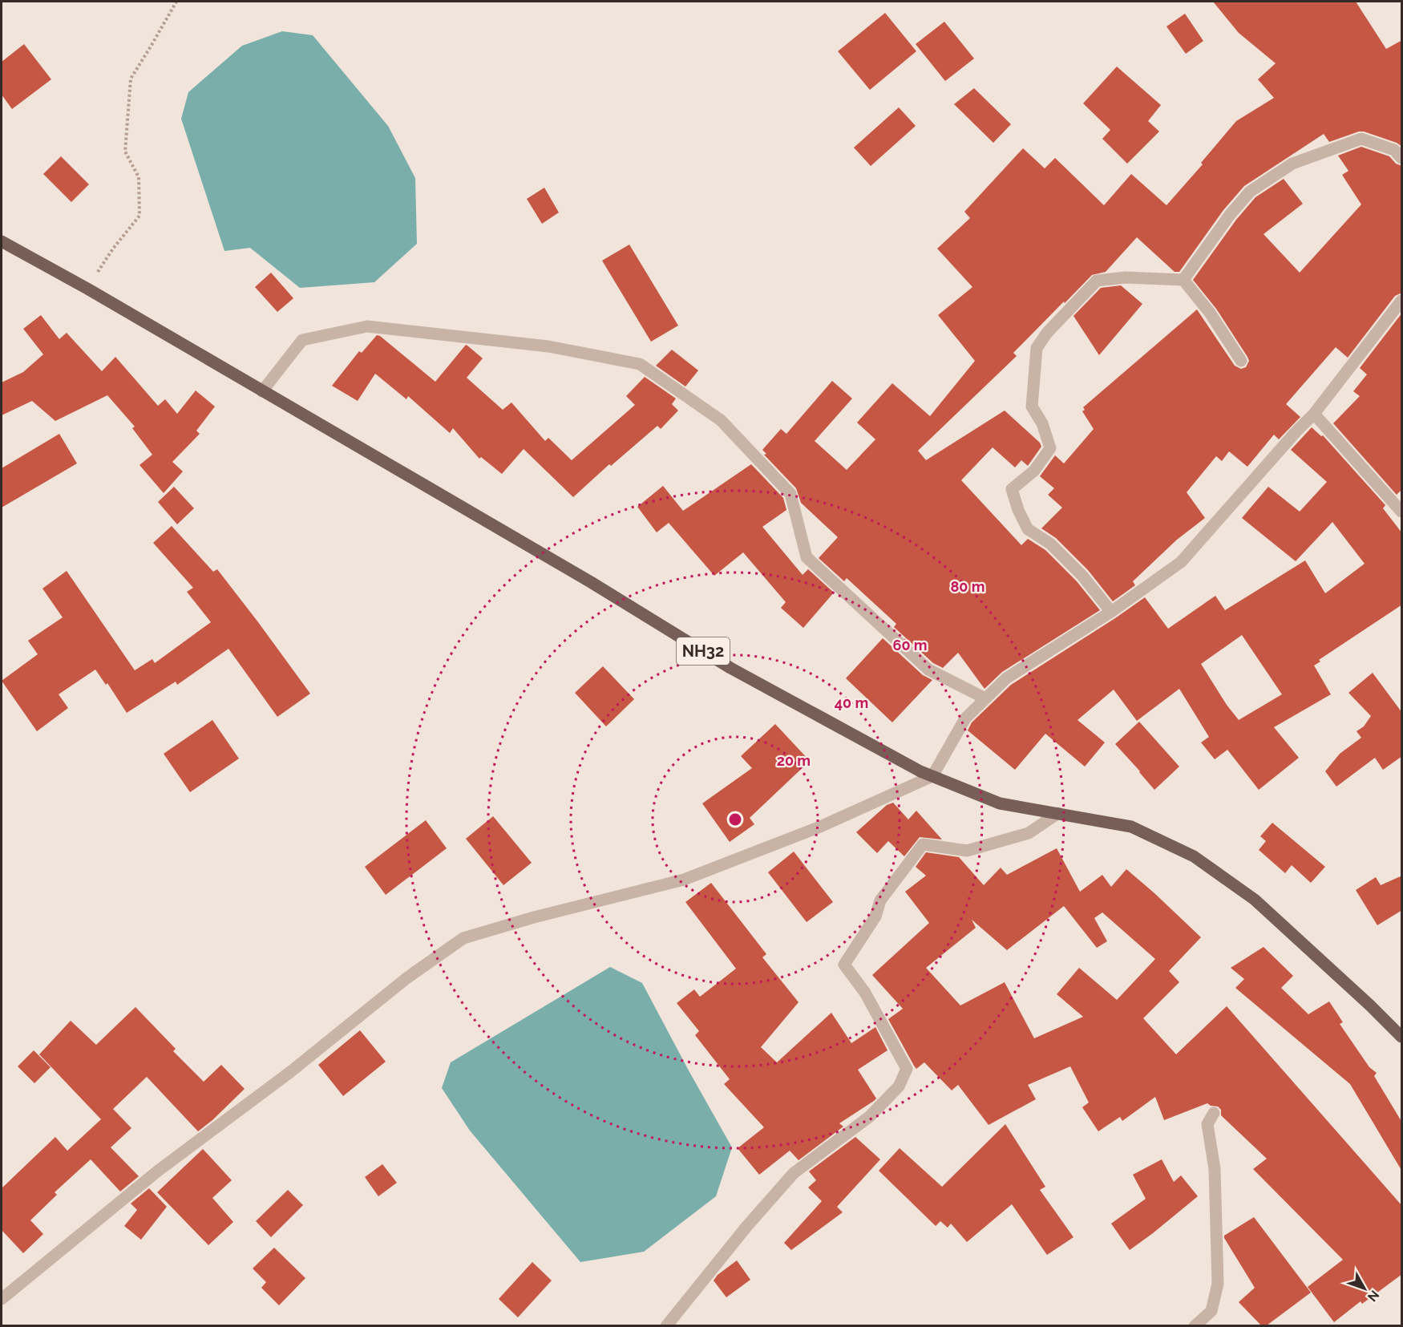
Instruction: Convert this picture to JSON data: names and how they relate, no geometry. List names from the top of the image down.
{
  "streets": {
    "main road": ["NH32"]
  },
  "north": "bottom right",
  "rings": [
    "80 m",
    "60 m",
    "40 m",
    "20 m"
  ]
}
